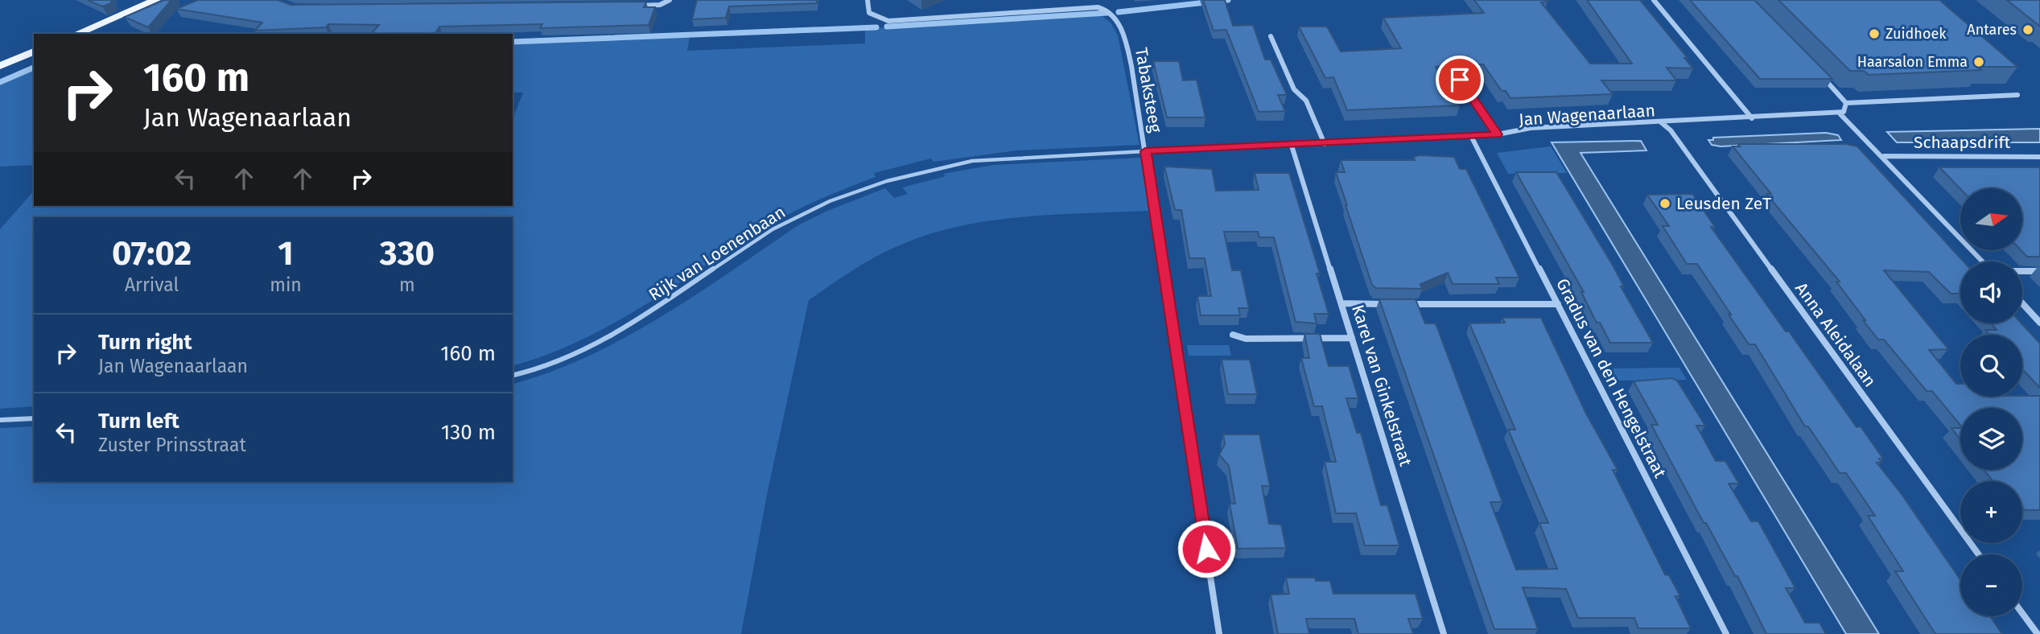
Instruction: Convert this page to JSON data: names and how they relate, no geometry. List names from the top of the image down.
{
  "streets": {
    "street": [
      "Tabaksteeg",
      "Jan Wagenaarlaan",
      "Schaapsdrift",
      "Anna Aleidalaan",
      "Gradus van den Hengelstraat",
      "Karel van Ginkelstraat"
    ],
    "lane": ["Rijk van Loenenbaan"]
  },
  "crossings": [
    ["Tabaksteeg", "Jan Wagenaarlaan"],
    ["Tabaksteeg", "Rijk van Loenenbaan"],
    ["Jan Wagenaarlaan", "Rijk van Loenenbaan"],
    ["Jan Wagenaarlaan", "Anna Aleidalaan"],
    ["Jan Wagenaarlaan", "Gradus van den Hengelstraat"],
    ["Jan Wagenaarlaan", "Karel van Ginkelstraat"]
  ],
  "places": [
    "Antares",
    "Zuidhoek",
    "Haarsalon Emma",
    "Leusden ZeT"
  ],
  "north": "right",
  "page": {
    "turn": ["160 m", "Jan Wagenaarlaan"],
    "map_buttons": ["+", "−"],
    "eta": [
      "07:02",
      "Arrival",
      "1",
      "min",
      "330",
      "m"
    ],
    "list": [
      {
        "name": "Turn right",
        "note": "Jan Wagenaarlaan",
        "value": "160 m"
      },
      {
        "name": "Turn left",
        "note": "Zuster Prinsstraat",
        "value": "130 m"
      }
    ]
  }
}
